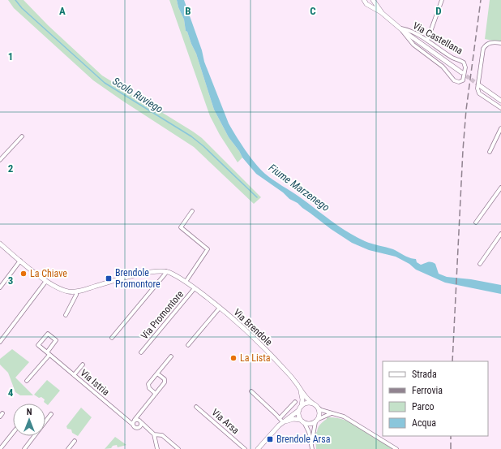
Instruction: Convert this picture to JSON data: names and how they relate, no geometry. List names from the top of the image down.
{
  "streets": {
    "street": [
      "Via Castellana",
      "Via Promontore",
      "Via Brendole",
      "Via Istria",
      "Via Arsa"
    ]
  },
  "crossings": [
    ["Via Promontore", "Via Brendole"]
  ],
  "water": ["Scolo Ruviego", "Fiume Marzenego"],
  "places": {
    "other": ["La Chiave", "La Lista"],
    "transit": ["Brendole Promontore", "Brendole Arsa"]
  },
  "legend": [
    "Strada",
    "Ferrovia",
    "Parco",
    "Acqua"
  ],
  "north": "top",
  "grid": {
    "columns": [
      "A",
      "B",
      "C",
      "D"
    ],
    "rows": [
      "1",
      "2",
      "3",
      "4"
    ]
  }
}
